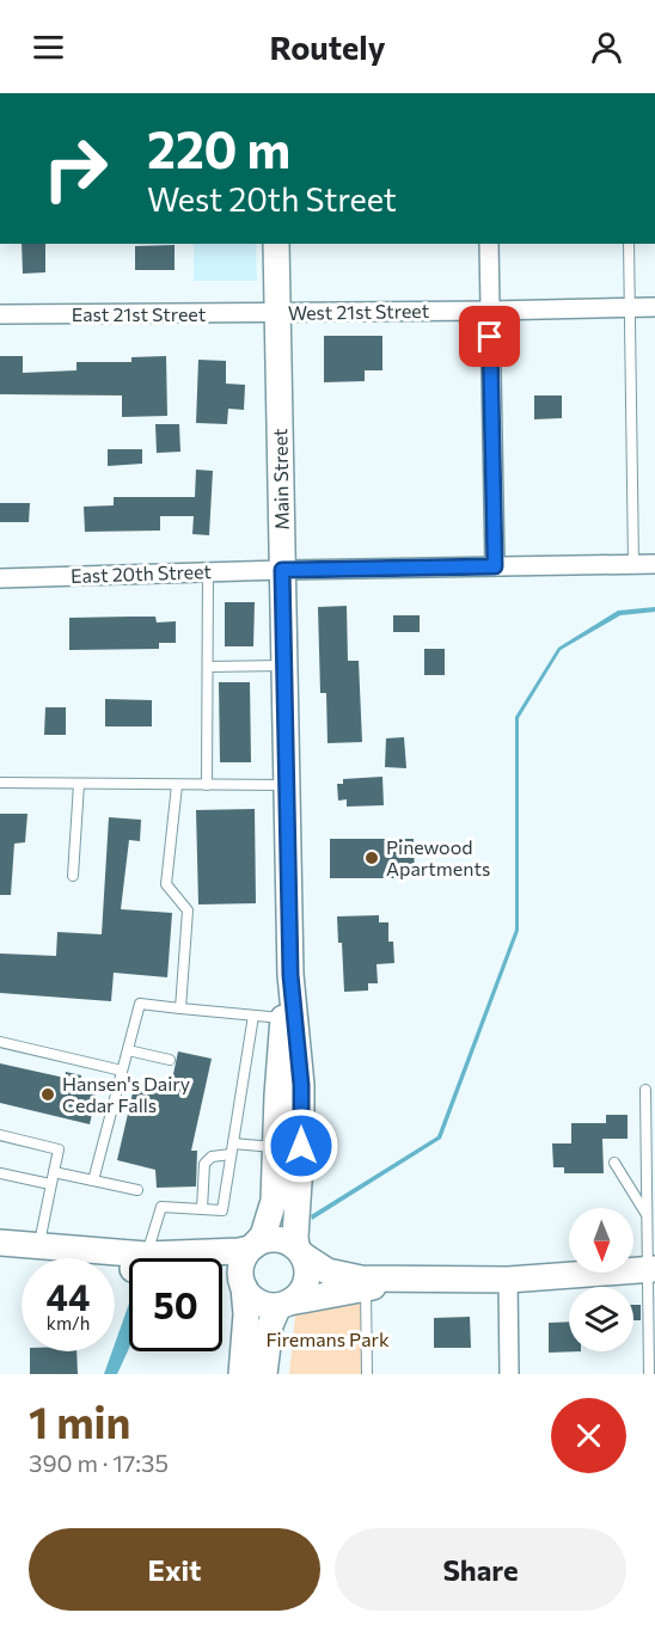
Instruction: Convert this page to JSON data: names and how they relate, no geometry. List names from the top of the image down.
{
  "streets": {
    "main road": ["Main Street"],
    "street": ["West 21st Street", "East 21st Street", "East 20th Street"]
  },
  "crossings": [
    ["West 21st Street", "East 21st Street"],
    ["West 21st Street", "Main Street"],
    ["East 21st Street", "Main Street"],
    ["Main Street", "East 20th Street"]
  ],
  "parks": ["Firemans Park"],
  "places": ["Pinewood Apartments", "Hansen's Dairy Cedar Falls"],
  "north": "bottom",
  "page": {
    "header": "Routely",
    "turn": ["220 m", "West 20th Street"],
    "speed": "44 km/h",
    "limit": "50",
    "heading": ["1 min", "390 m · 17:35"],
    "buttons": ["Exit", "Share"]
  }
}
